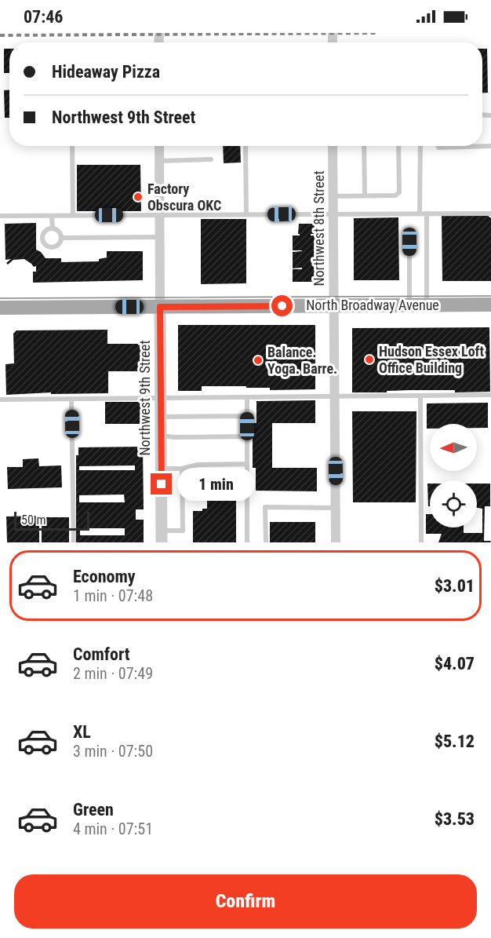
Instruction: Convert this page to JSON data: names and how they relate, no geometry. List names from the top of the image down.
{
  "streets": {
    "main road": ["North Broadway Avenue"],
    "street": ["Northwest 8th Street", "Northwest 9th Street"]
  },
  "crossings": [
    ["Northwest 8th Street", "North Broadway Avenue"],
    ["North Broadway Avenue", "Northwest 9th Street"]
  ],
  "places": ["Factory Obscura OKC", "Hudson Essex Loft Office Building", "Balance. Yoga. Barre."],
  "scale_bar": "50 m",
  "north": "left",
  "page": {
    "status": "07:46",
    "banner": ["Hideaway Pizza", "Northwest 9th Street"],
    "bubble": "1 min",
    "scale": "50 m",
    "list": [
      {
        "name": "Economy",
        "note": "1 min · 07:48",
        "value": "$3.01"
      },
      {
        "name": "Comfort",
        "note": "2 min · 07:49",
        "value": "$4.07"
      },
      {
        "name": "XL",
        "note": "3 min · 07:50",
        "value": "$5.12"
      },
      {
        "name": "Green",
        "note": "4 min · 07:51",
        "value": "$3.53"
      }
    ],
    "buttons": "Confirm"
  }
}
